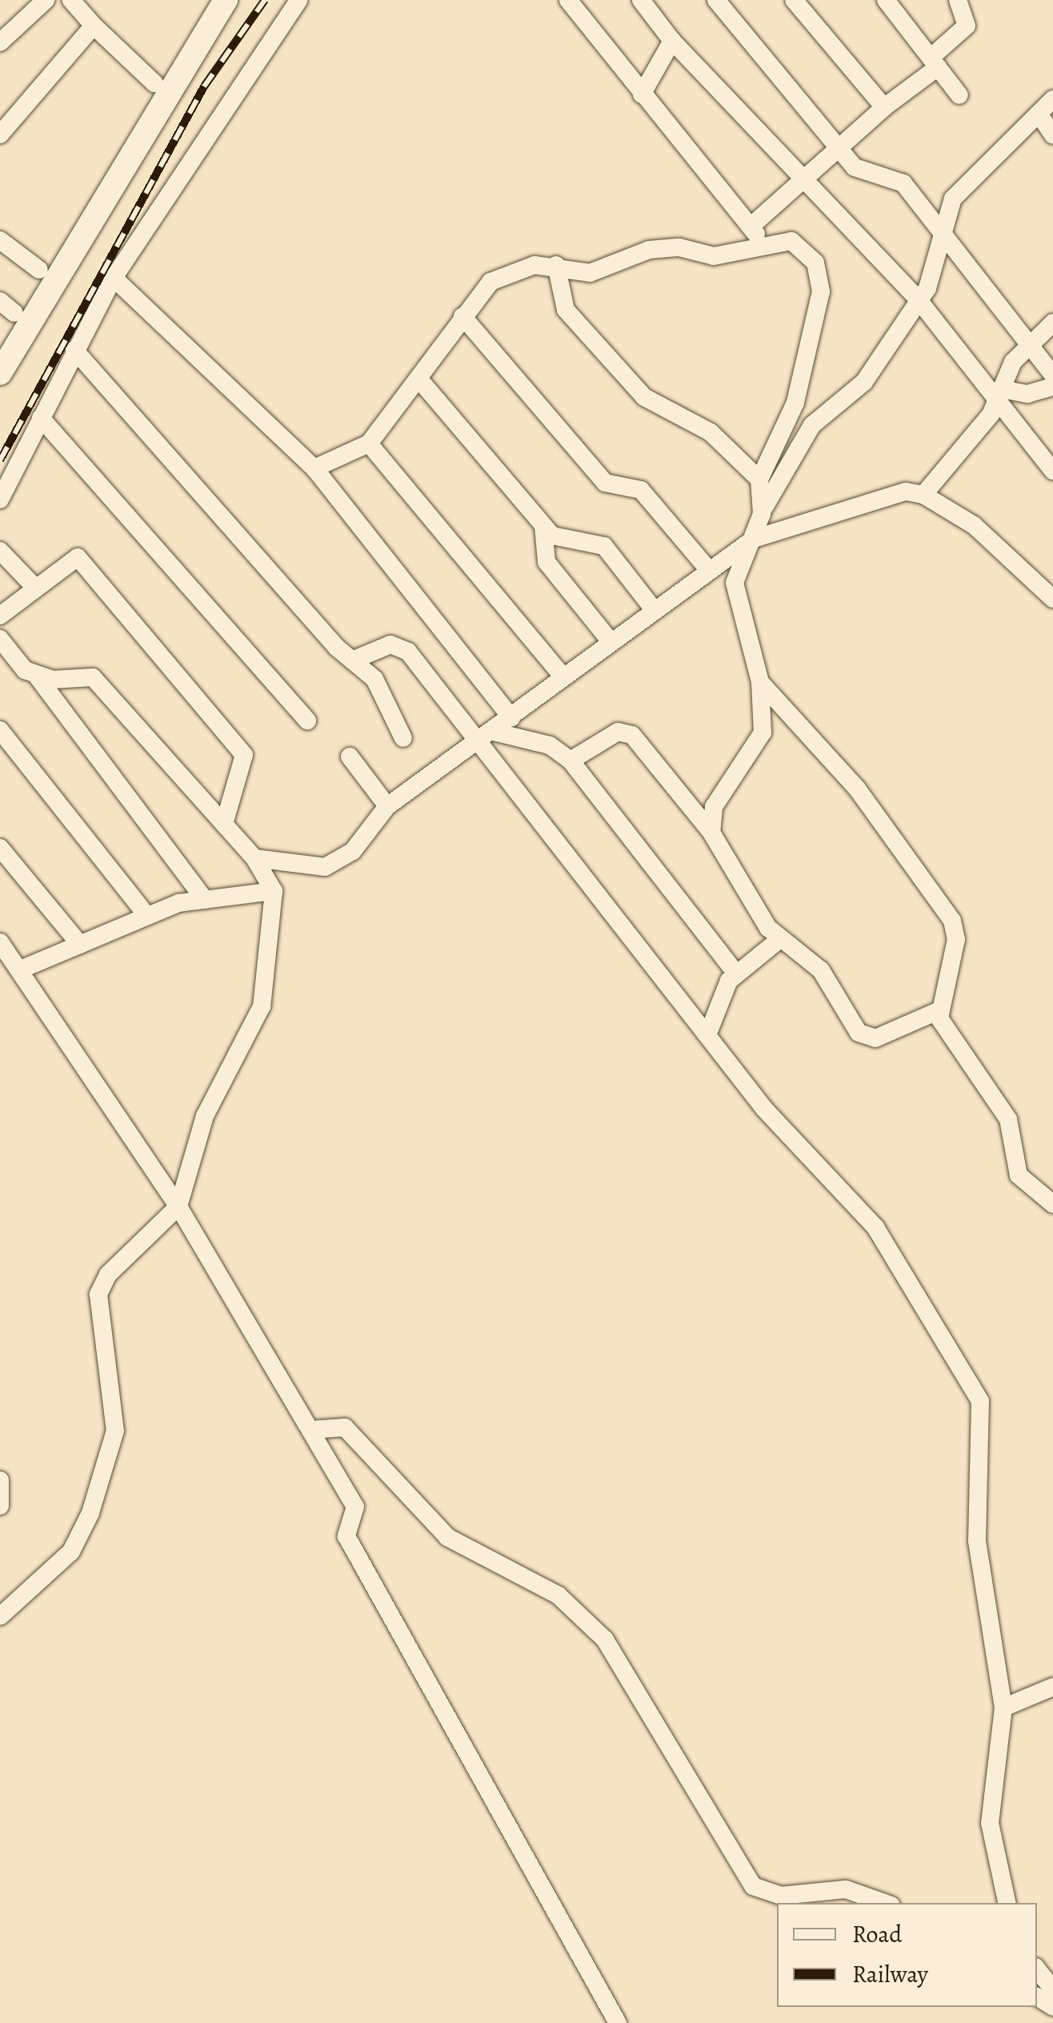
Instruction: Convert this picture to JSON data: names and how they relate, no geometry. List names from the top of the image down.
{
  "legend": ["Road", "Railway"]
}
